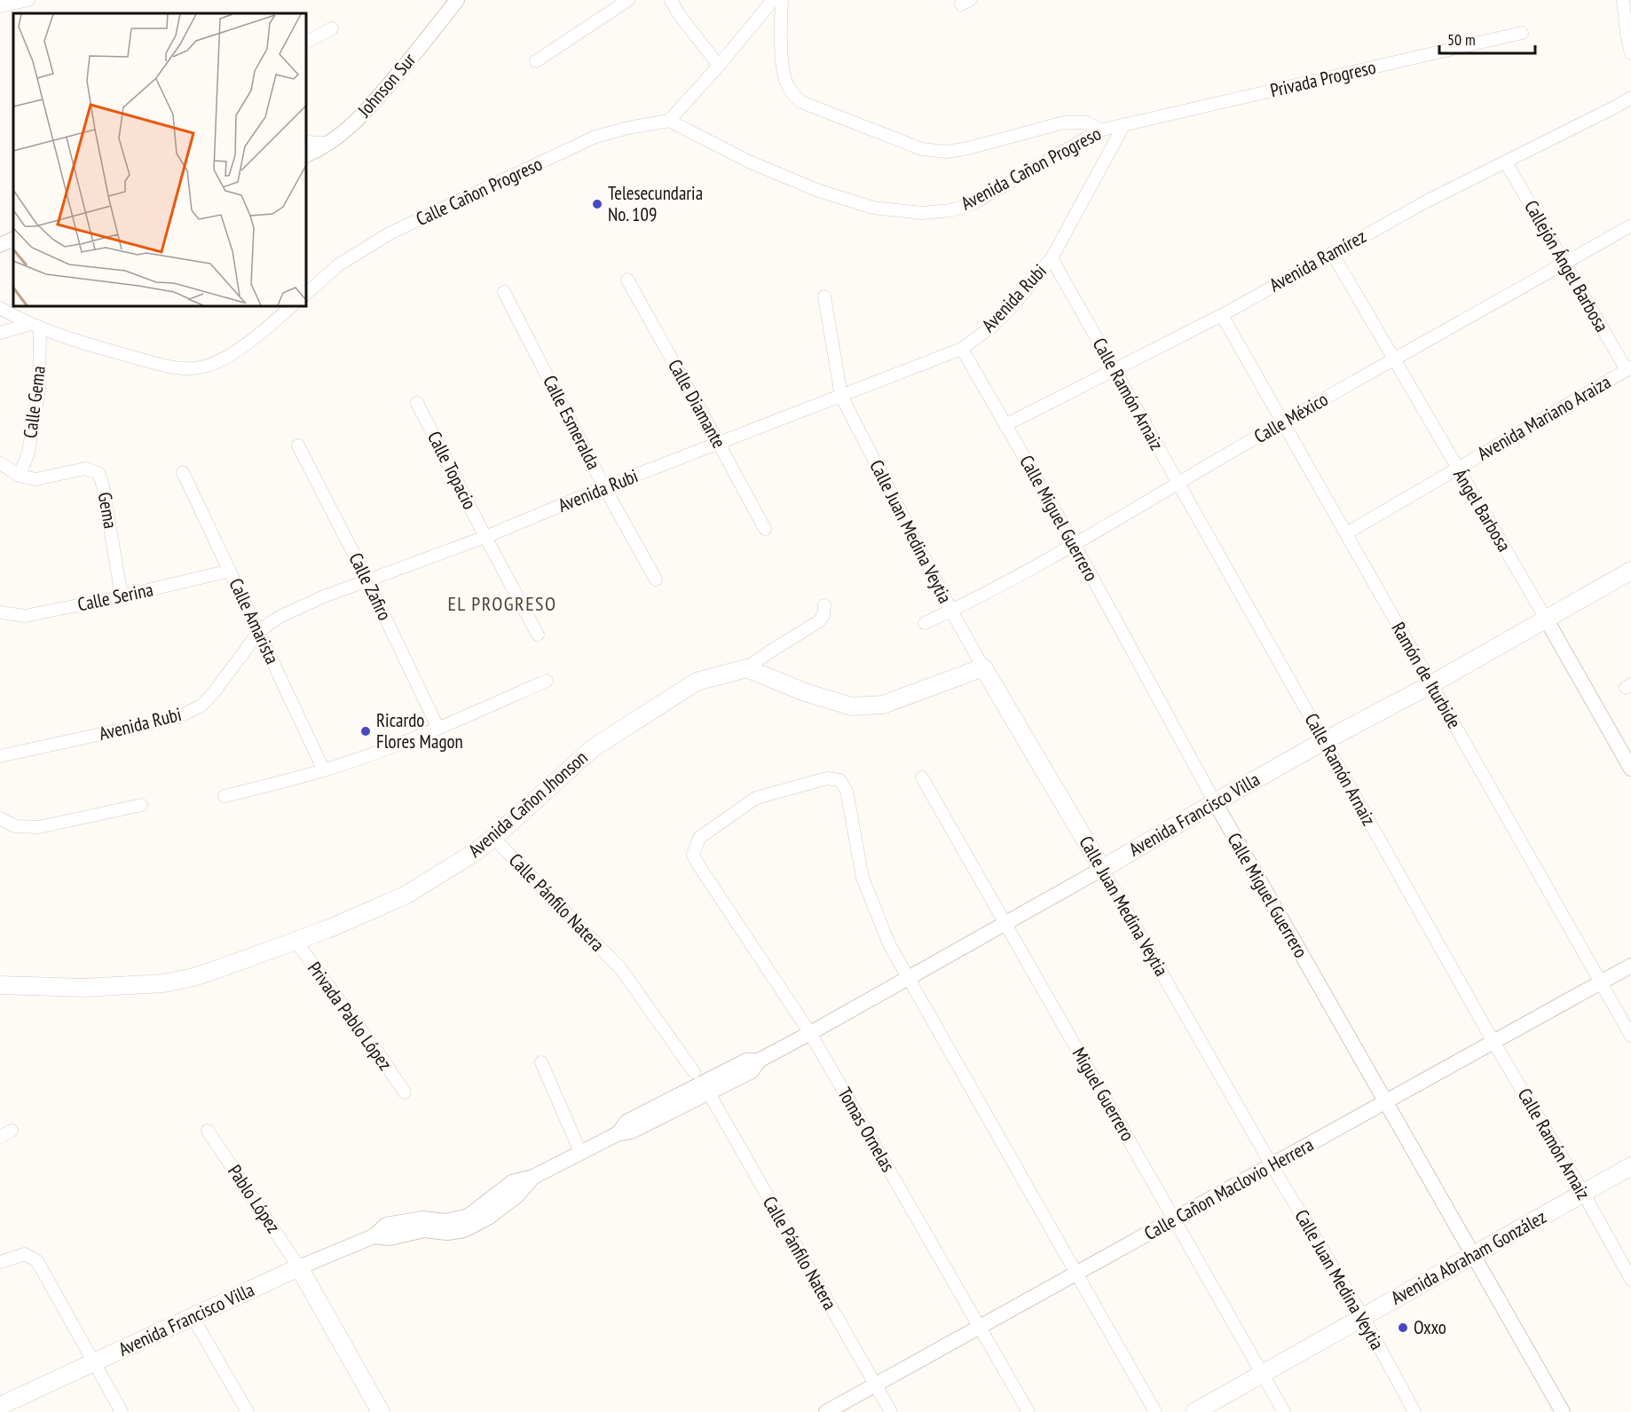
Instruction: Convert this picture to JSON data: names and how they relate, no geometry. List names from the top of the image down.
{
  "streets": {
    "main road": [
      "Calle Juan Medina Veytia",
      "Avenida Cañon Jhonson",
      "Avenida Francisco Villa",
      "Avenida Abraham González"
    ],
    "street": [
      "Privada Progreso",
      "Johnson Sur",
      "Avenida Cañon Progreso",
      "Calle Cañon Progreso",
      "Avenida Ramírez",
      "Callejón Ángel Barbosa",
      "Avenida Rubi",
      "Calle Ramón Arnaiz",
      "Calle Gema",
      "Calle Diamante",
      "Calle México",
      "Avenida Mariano Araiza",
      "Calle Esmeralda",
      "Calle Topacio",
      "Gema",
      "Ángel Barbosa",
      "Calle Miguel Guerrero",
      "Calle Zafiro",
      "Calle Serina",
      "Calle Amarista",
      "Ramón de Iturbide",
      "Calle Pánfilo Natera",
      "Privada Pablo López",
      "Miguel Guerrero",
      "Tomas Ornelas",
      "Calle Cañon Maclovio Herrera",
      "Pablo López"
    ]
  },
  "crossings": [
    ["Privada Progreso", "Avenida Cañon Progreso"],
    ["Privada Progreso", "Avenida Rubi"],
    ["Avenida Cañon Progreso", "Calle Cañon Progreso"],
    ["Avenida Cañon Progreso", "Avenida Rubi"],
    ["Avenida Ramírez", "Callejón Ángel Barbosa"],
    ["Avenida Ramírez", "Calle Ramón Arnaiz"],
    ["Avenida Ramírez", "Ángel Barbosa"],
    ["Avenida Ramírez", "Calle Miguel Guerrero"],
    ["Avenida Ramírez", "Ramón de Iturbide"],
    ["Callejón Ángel Barbosa", "Calle México"],
    ["Callejón Ángel Barbosa", "Avenida Mariano Araiza"],
    ["Avenida Rubi", "Calle Ramón Arnaiz"],
    ["Avenida Rubi", "Calle Diamante"],
    ["Avenida Rubi", "Calle Esmeralda"],
    ["Avenida Rubi", "Calle Topacio"],
    ["Avenida Rubi", "Calle Miguel Guerrero"],
    ["Avenida Rubi", "Calle Juan Medina Veytia"],
    ["Avenida Rubi", "Calle Zafiro"],
    ["Avenida Rubi", "Calle Amarista"],
    ["Calle Ramón Arnaiz", "Calle México"],
    ["Calle Ramón Arnaiz", "Avenida Francisco Villa"],
    ["Calle Ramón Arnaiz", "Calle Cañon Maclovio Herrera"],
    ["Calle Ramón Arnaiz", "Avenida Abraham González"],
    ["Calle Gema", "Gema"],
    ["Calle México", "Ángel Barbosa"],
    ["Calle México", "Calle Miguel Guerrero"],
    ["Calle México", "Calle Juan Medina Veytia"],
    ["Calle México", "Ramón de Iturbide"],
    ["Avenida Mariano Araiza", "Ángel Barbosa"],
    ["Avenida Mariano Araiza", "Ramón de Iturbide"],
    ["Gema", "Calle Serina"],
    ["Ángel Barbosa", "Avenida Francisco Villa"],
    ["Calle Miguel Guerrero", "Avenida Francisco Villa"],
    ["Calle Miguel Guerrero", "Calle Cañon Maclovio Herrera"],
    ["Calle Miguel Guerrero", "Avenida Abraham González"],
    ["Calle Juan Medina Veytia", "Avenida Francisco Villa"],
    ["Calle Juan Medina Veytia", "Calle Cañon Maclovio Herrera"],
    ["Calle Juan Medina Veytia", "Avenida Abraham González"],
    ["Calle Serina", "Calle Amarista"],
    ["Ramón de Iturbide", "Avenida Francisco Villa"],
    ["Ramón de Iturbide", "Calle Cañon Maclovio Herrera"],
    ["Avenida Cañon Jhonson", "Calle Pánfilo Natera"],
    ["Avenida Cañon Jhonson", "Privada Pablo López"],
    ["Avenida Francisco Villa", "Calle Pánfilo Natera"],
    ["Avenida Francisco Villa", "Miguel Guerrero"],
    ["Avenida Francisco Villa", "Tomas Ornelas"],
    ["Avenida Francisco Villa", "Pablo López"],
    ["Calle Pánfilo Natera", "Calle Cañon Maclovio Herrera"],
    ["Miguel Guerrero", "Calle Cañon Maclovio Herrera"],
    ["Miguel Guerrero", "Avenida Abraham González"],
    ["Tomas Ornelas", "Calle Cañon Maclovio Herrera"]
  ],
  "districts": ["EL PROGRESO"],
  "places": ["Telesecundaria No. 109", "Ricardo Flores Magon", "Oxxo"],
  "scale_bar": "50 m"
}
